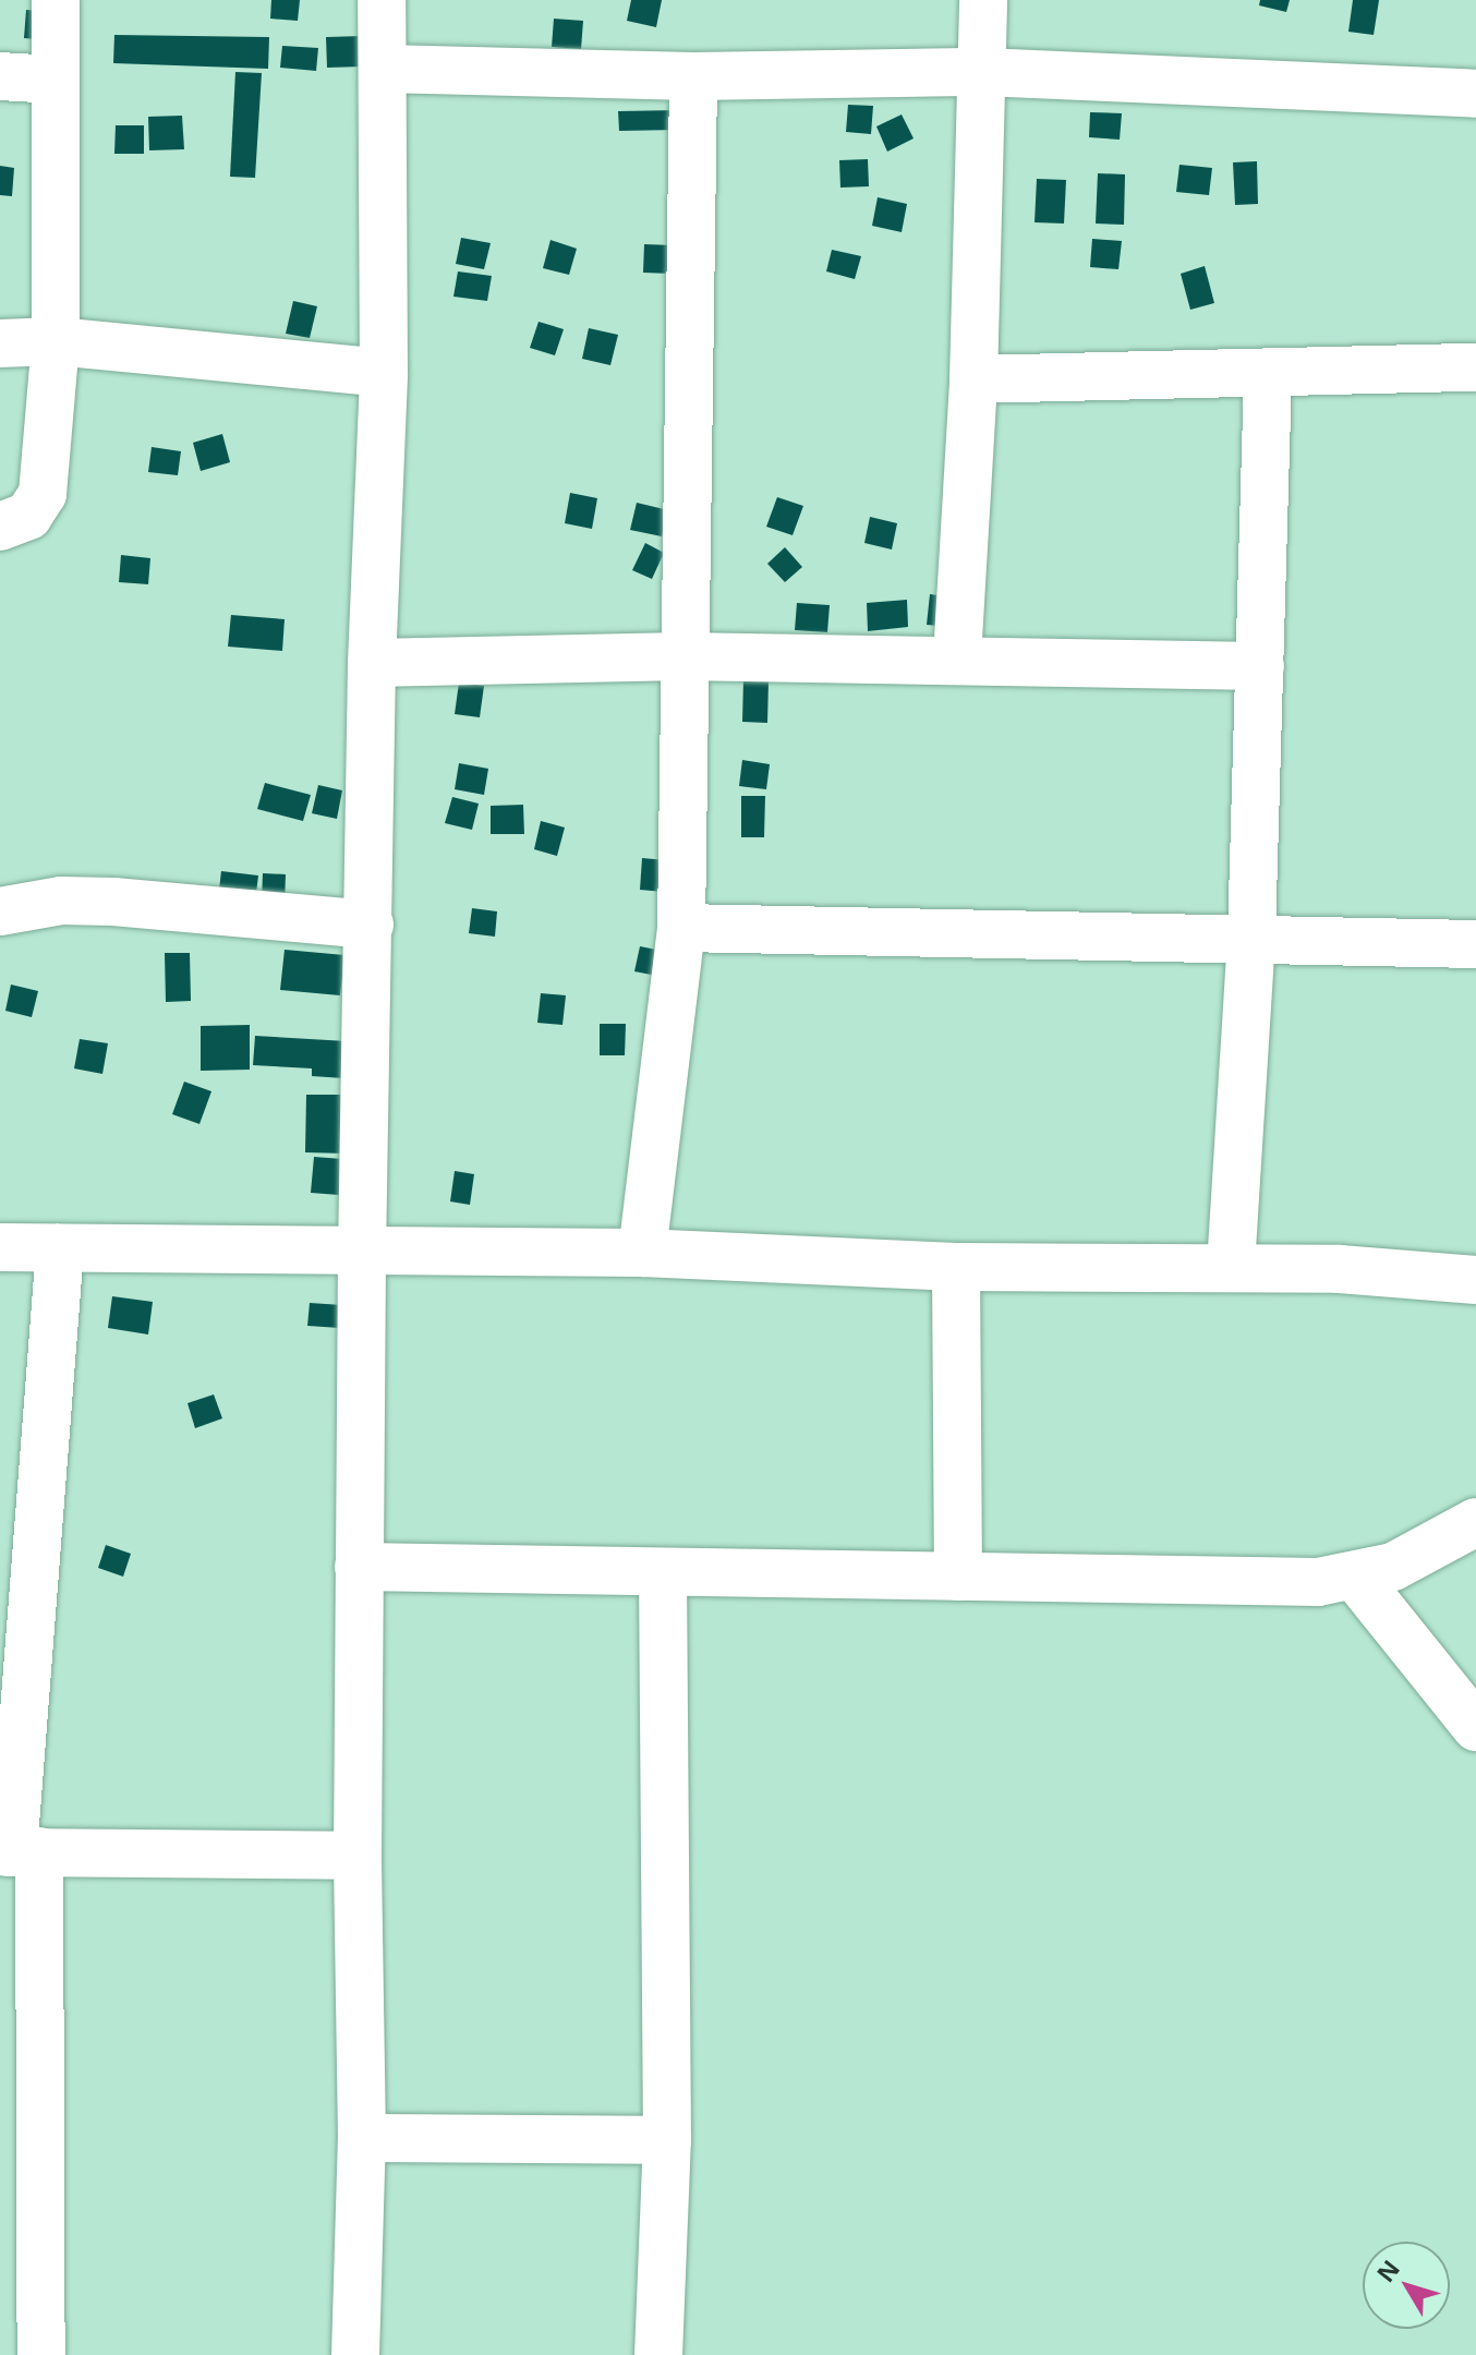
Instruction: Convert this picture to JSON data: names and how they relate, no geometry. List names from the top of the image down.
{
  "north": "top left"
}
